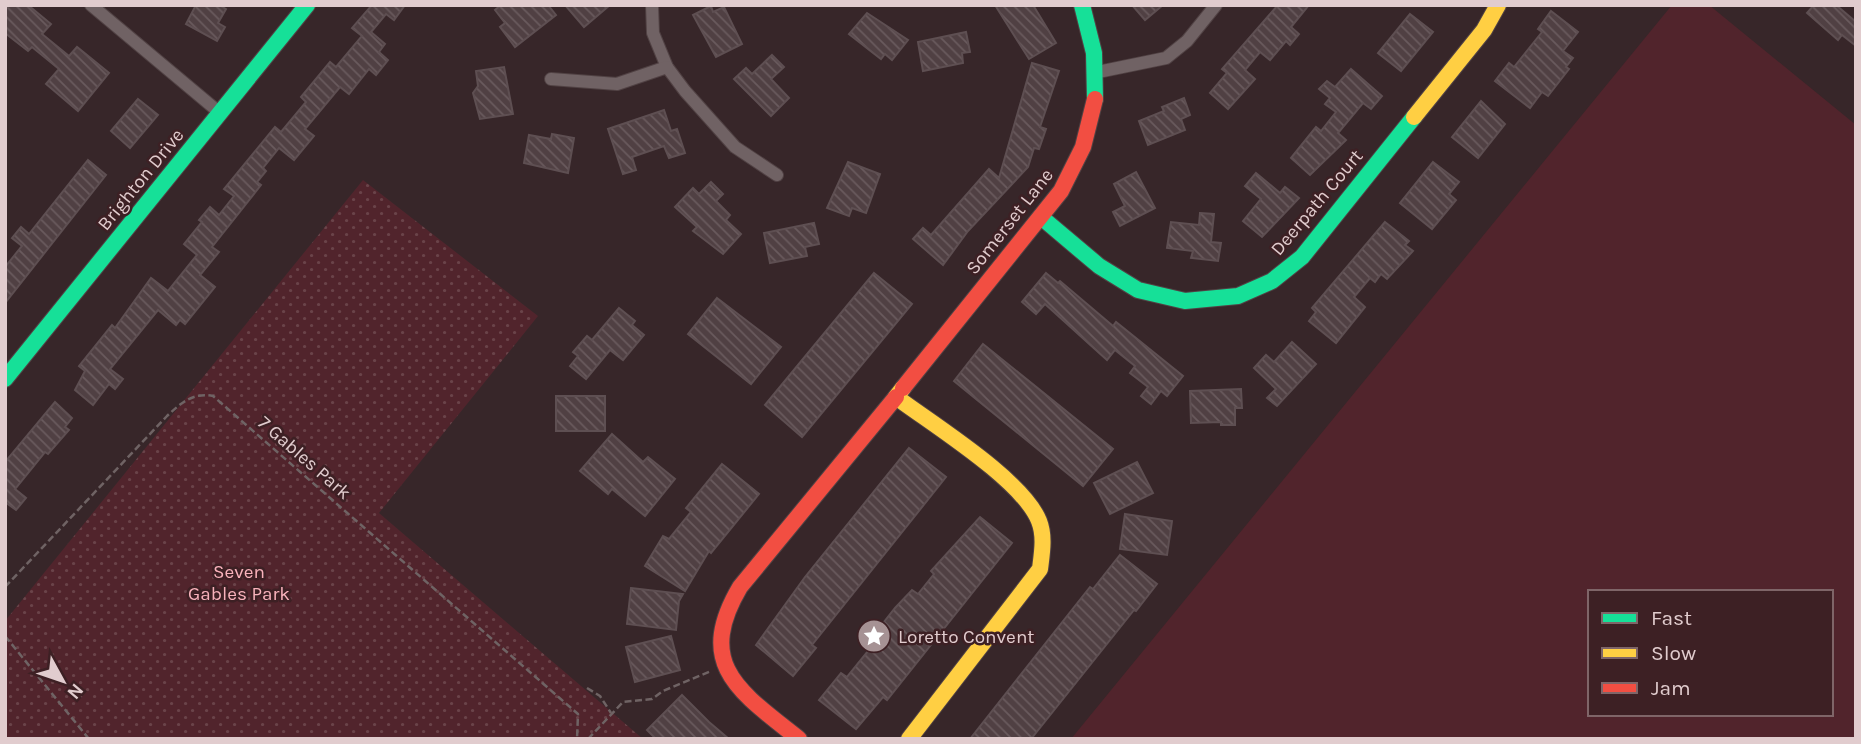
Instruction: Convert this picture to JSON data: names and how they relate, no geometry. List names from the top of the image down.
{
  "streets": {
    "street": ["Brighton Drive", "Deerpath Court", "Somerset Lane"],
    "path": ["7 Gables Park"]
  },
  "crossings": [
    ["Deerpath Court", "Somerset Lane"]
  ],
  "parks": ["Seven Gables Park"],
  "places": {
    "place": ["Loretto Convent"]
  },
  "legend": ["Fast", "Slow", "Jam"],
  "north": "bottom right"
}
